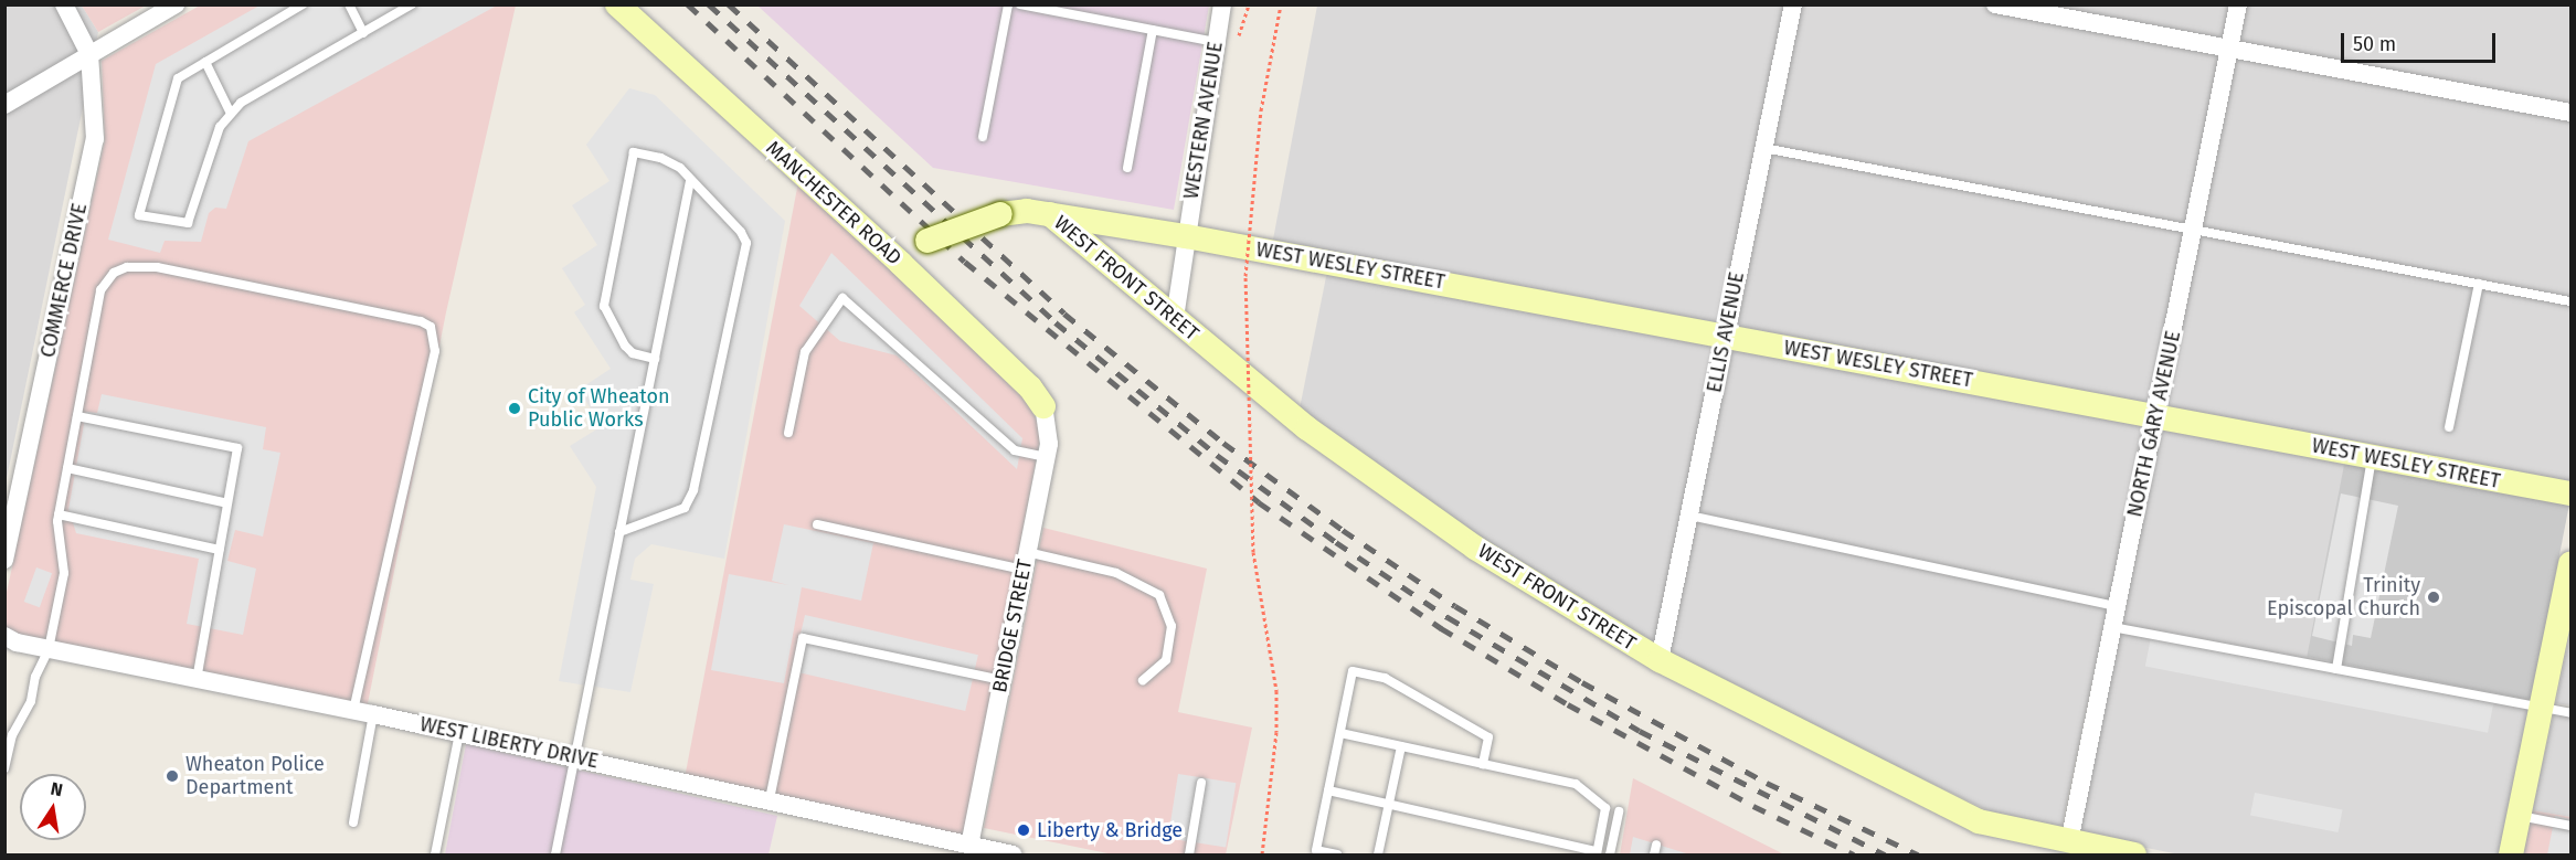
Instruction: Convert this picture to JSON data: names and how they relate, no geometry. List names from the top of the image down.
{
  "streets": {
    "street": [
      "WESTERN AVENUE",
      "MANCHESTER ROAD",
      "WEST WESLEY STREET",
      "WEST FRONT STREET",
      "COMMERCE DRIVE",
      "ELLIS AVENUE",
      "NORTH GARY AVENUE",
      "BRIDGE STREET",
      "WEST LIBERTY DRIVE"
    ]
  },
  "crossings": [
    ["WESTERN AVENUE", "WEST WESLEY STREET"],
    ["MANCHESTER ROAD", "BRIDGE STREET"],
    ["WEST WESLEY STREET", "WEST FRONT STREET"],
    ["WEST WESLEY STREET", "ELLIS AVENUE"],
    ["WEST WESLEY STREET", "NORTH GARY AVENUE"],
    ["WEST FRONT STREET", "ELLIS AVENUE"],
    ["WEST FRONT STREET", "NORTH GARY AVENUE"],
    ["BRIDGE STREET", "WEST LIBERTY DRIVE"]
  ],
  "places": [
    "City of Wheaton Public Works",
    "Trinity Episcopal Church",
    "Wheaton Police Department",
    "Liberty & Bridge"
  ],
  "scale_bar": "50 m",
  "north": "top"
}
